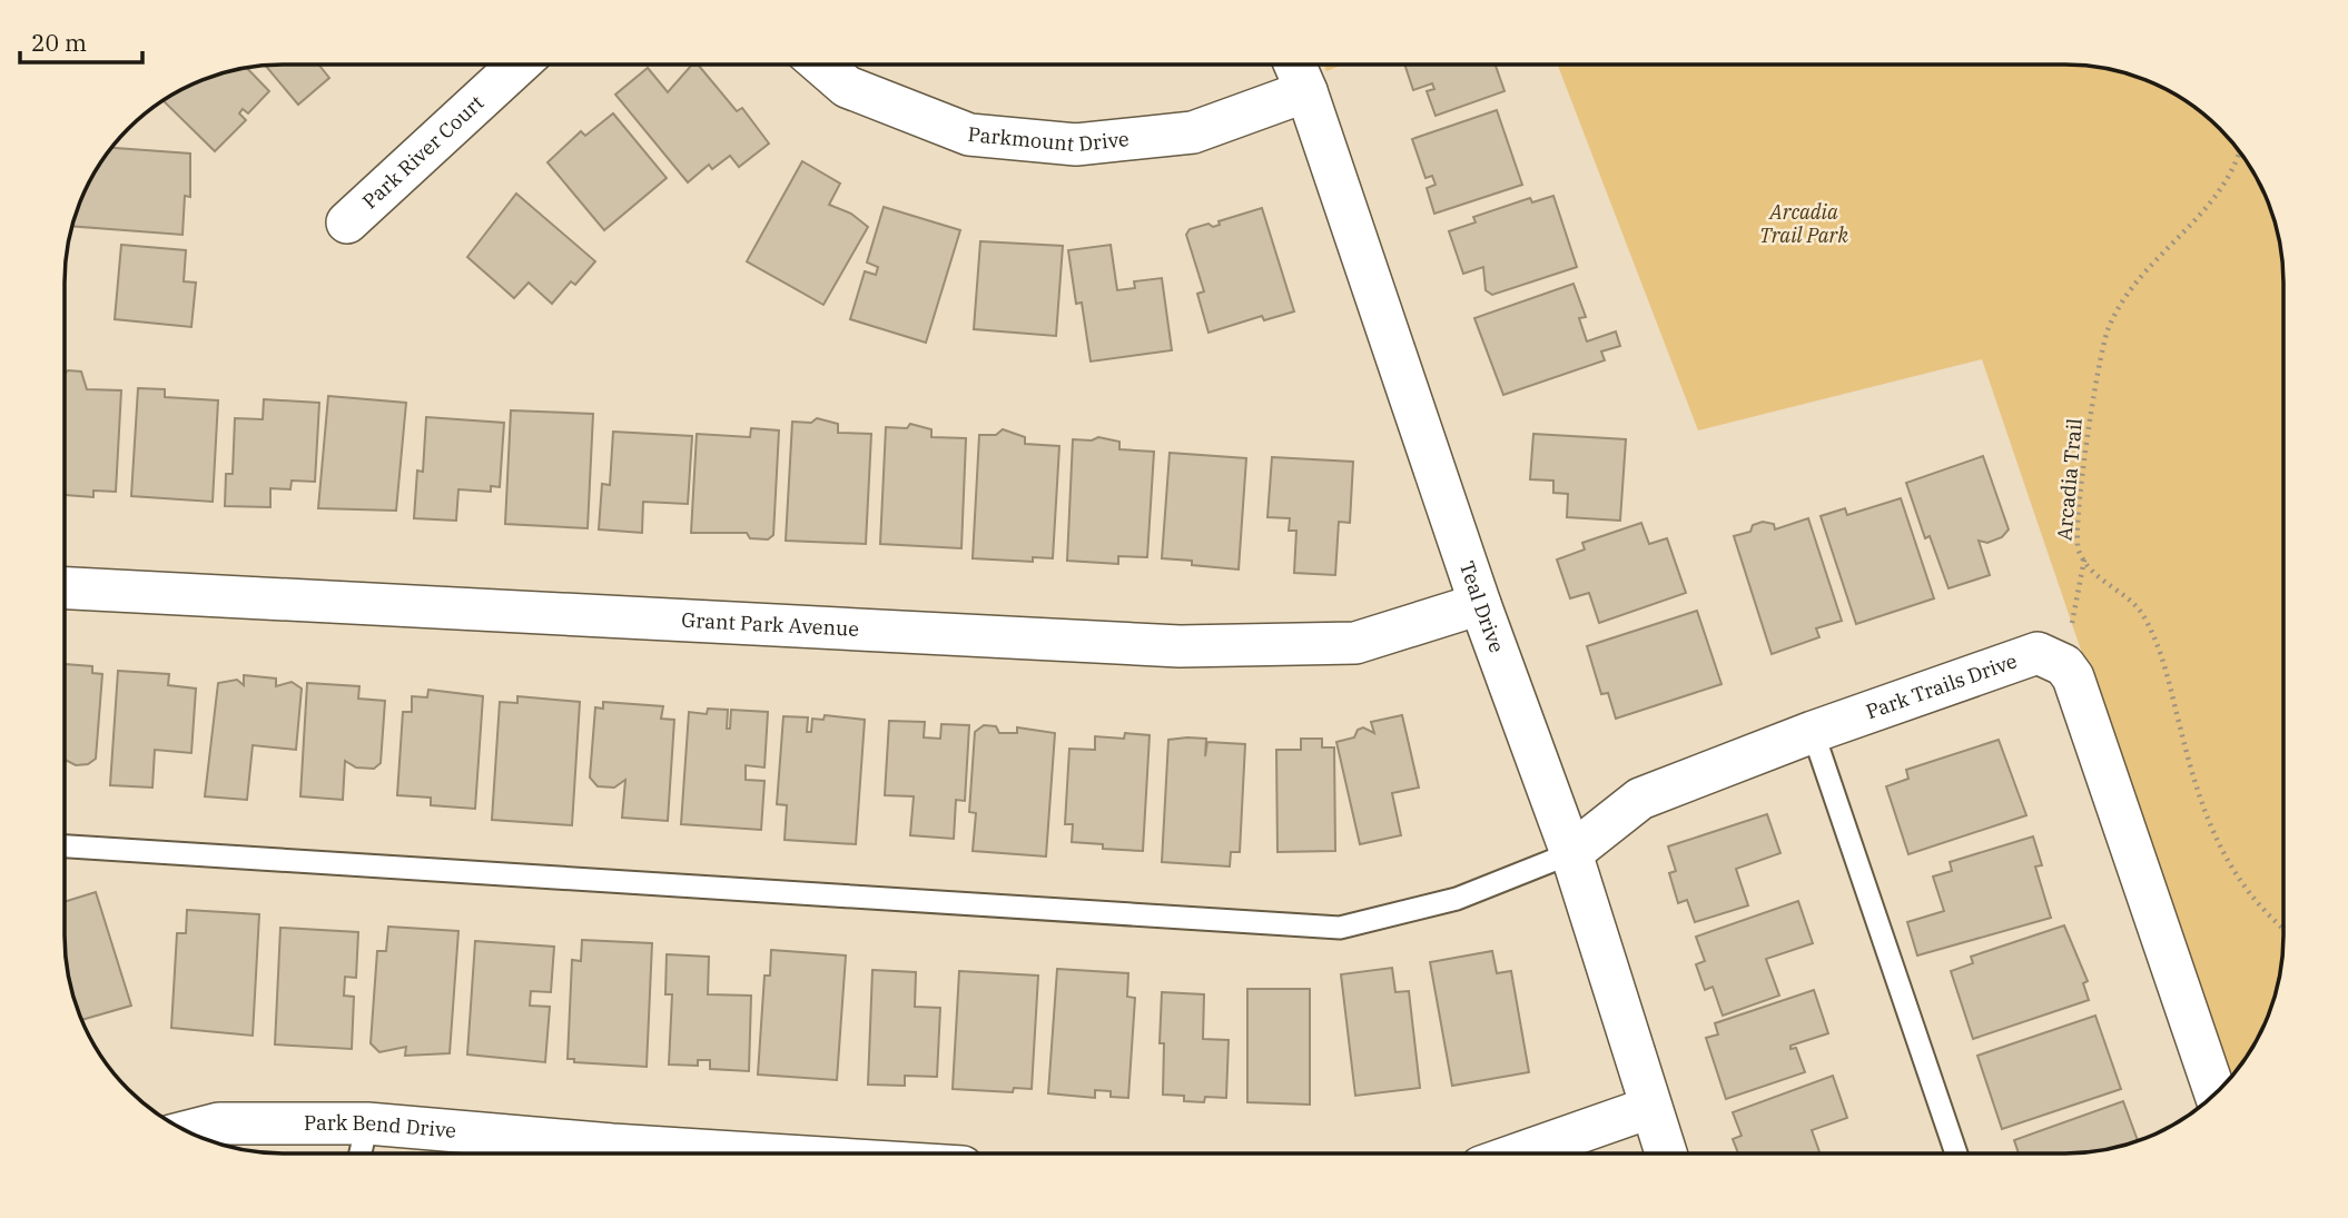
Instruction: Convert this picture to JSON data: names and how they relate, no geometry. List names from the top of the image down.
{
  "streets": {
    "street": [
      "Parkmount Drive",
      "Park River Court",
      "Teal Drive",
      "Grant Park Avenue",
      "Park Trails Drive",
      "Park Bend Drive"
    ],
    "path": ["Arcadia Trail"]
  },
  "crossings": [
    ["Parkmount Drive", "Teal Drive"],
    ["Teal Drive", "Grant Park Avenue"],
    ["Teal Drive", "Park Trails Drive"]
  ],
  "parks": ["Arcadia Trail Park"],
  "scale_bar": "20 m"
}
